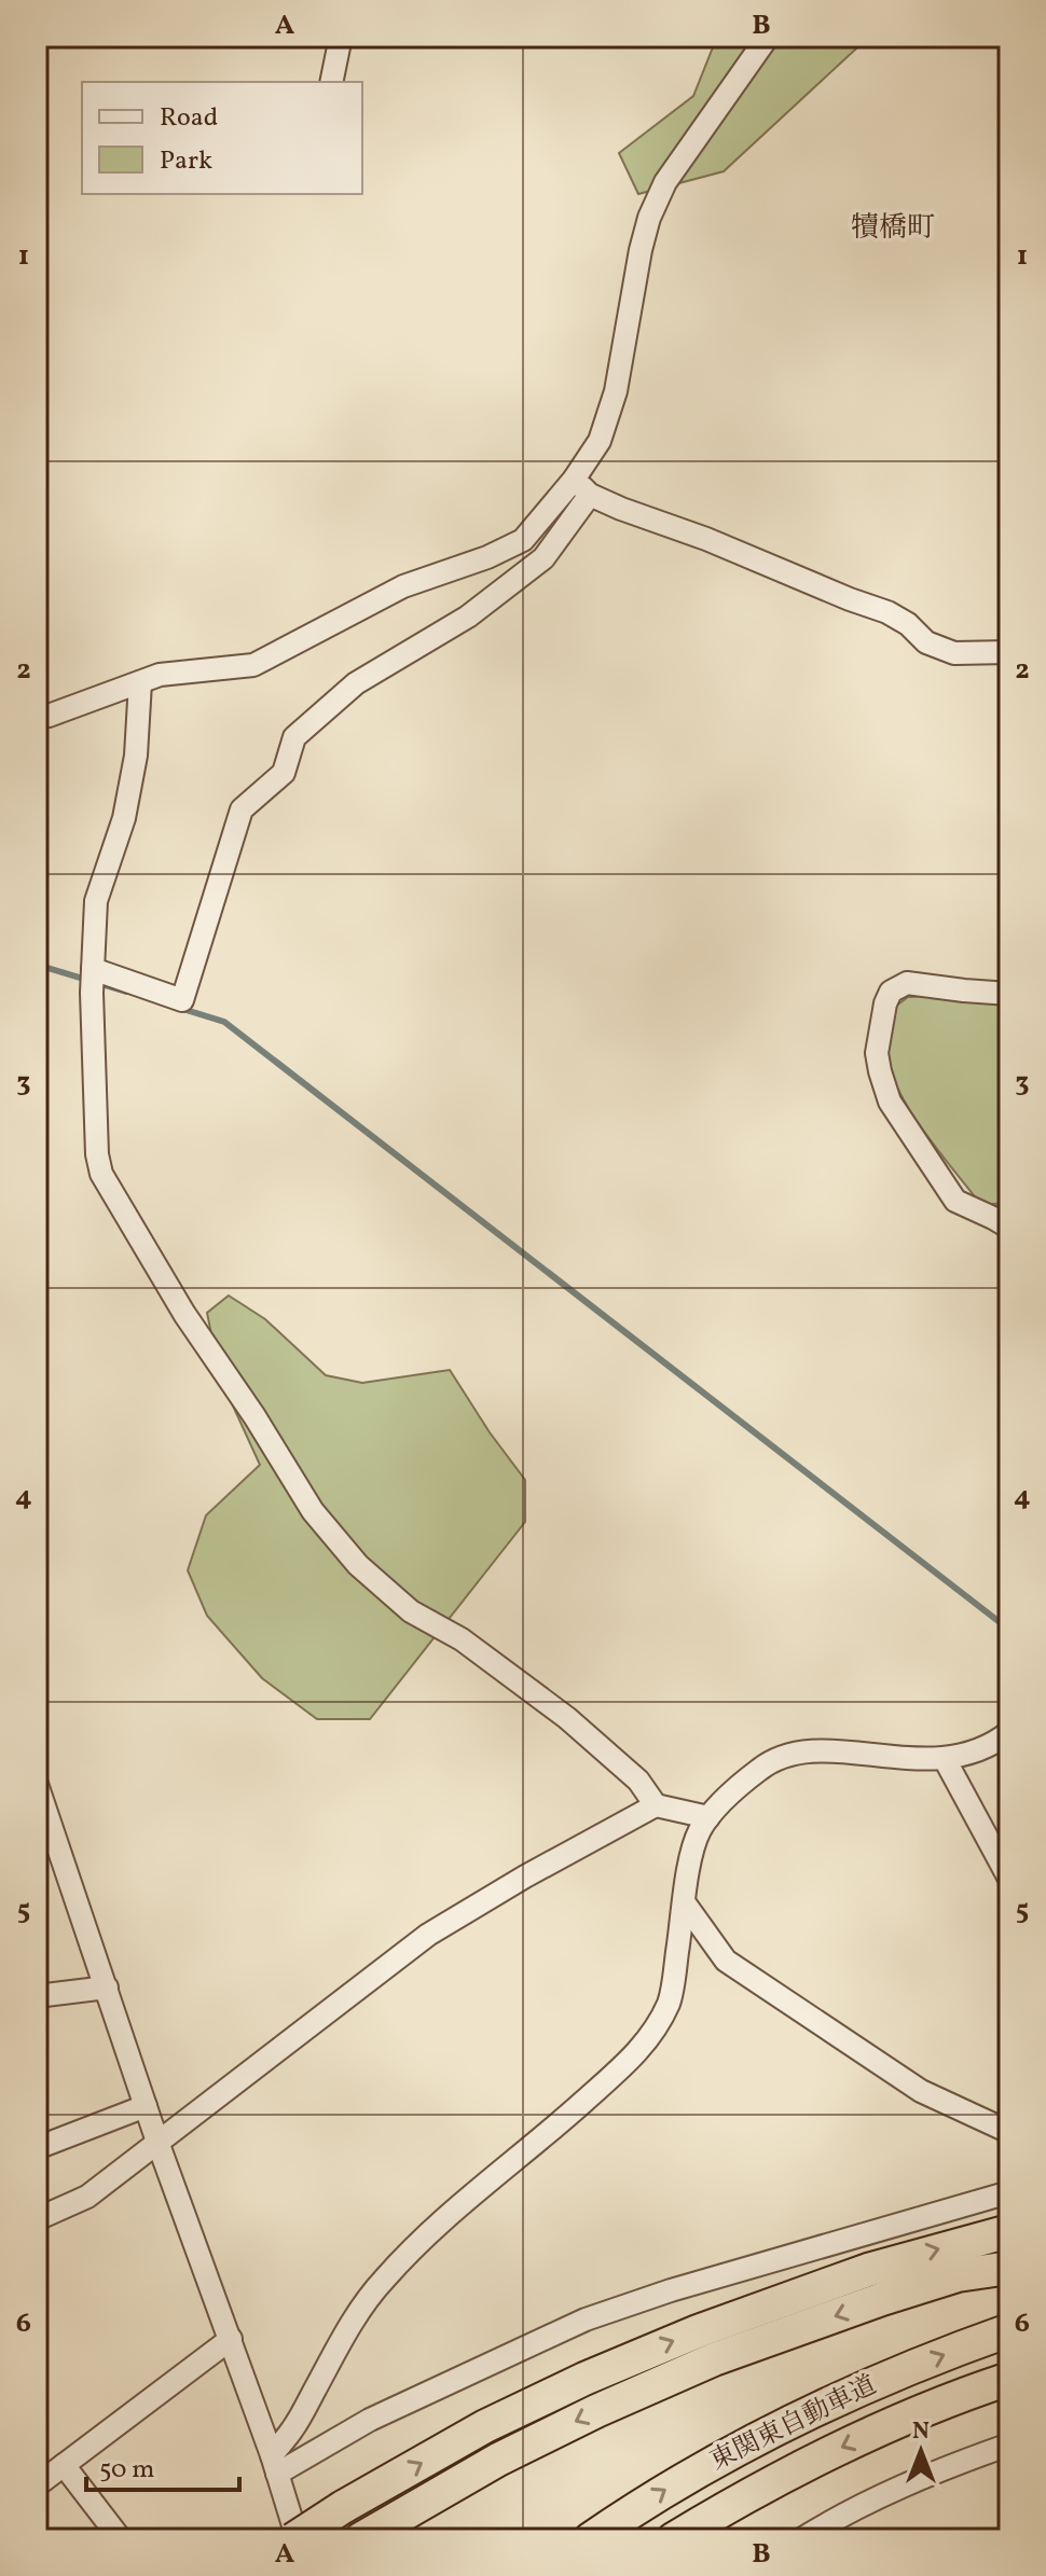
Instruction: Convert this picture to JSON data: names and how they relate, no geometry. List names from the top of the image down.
{
  "streets": {
    "highway": ["東関東自動車道"]
  },
  "districts": ["犢橋町"],
  "legend": ["Road", "Park"],
  "scale_bar": "50 m",
  "north": "top",
  "grid": {
    "columns": ["A", "B"],
    "rows": [
      "1",
      "2",
      "3",
      "4",
      "5",
      "6"
    ]
  }
}
